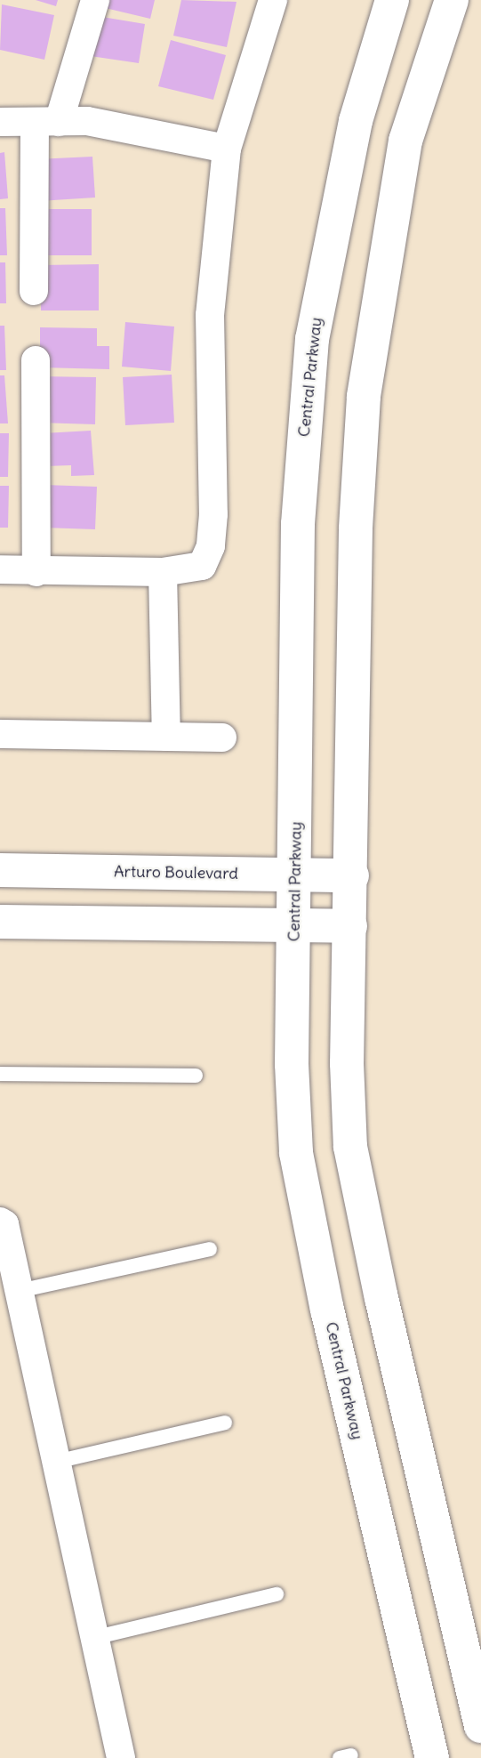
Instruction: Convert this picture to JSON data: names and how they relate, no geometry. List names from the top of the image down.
{
  "streets": {
    "main road": ["Central Parkway", "Arturo Boulevard"]
  },
  "crossings": [
    ["Central Parkway", "Arturo Boulevard"]
  ]
}
